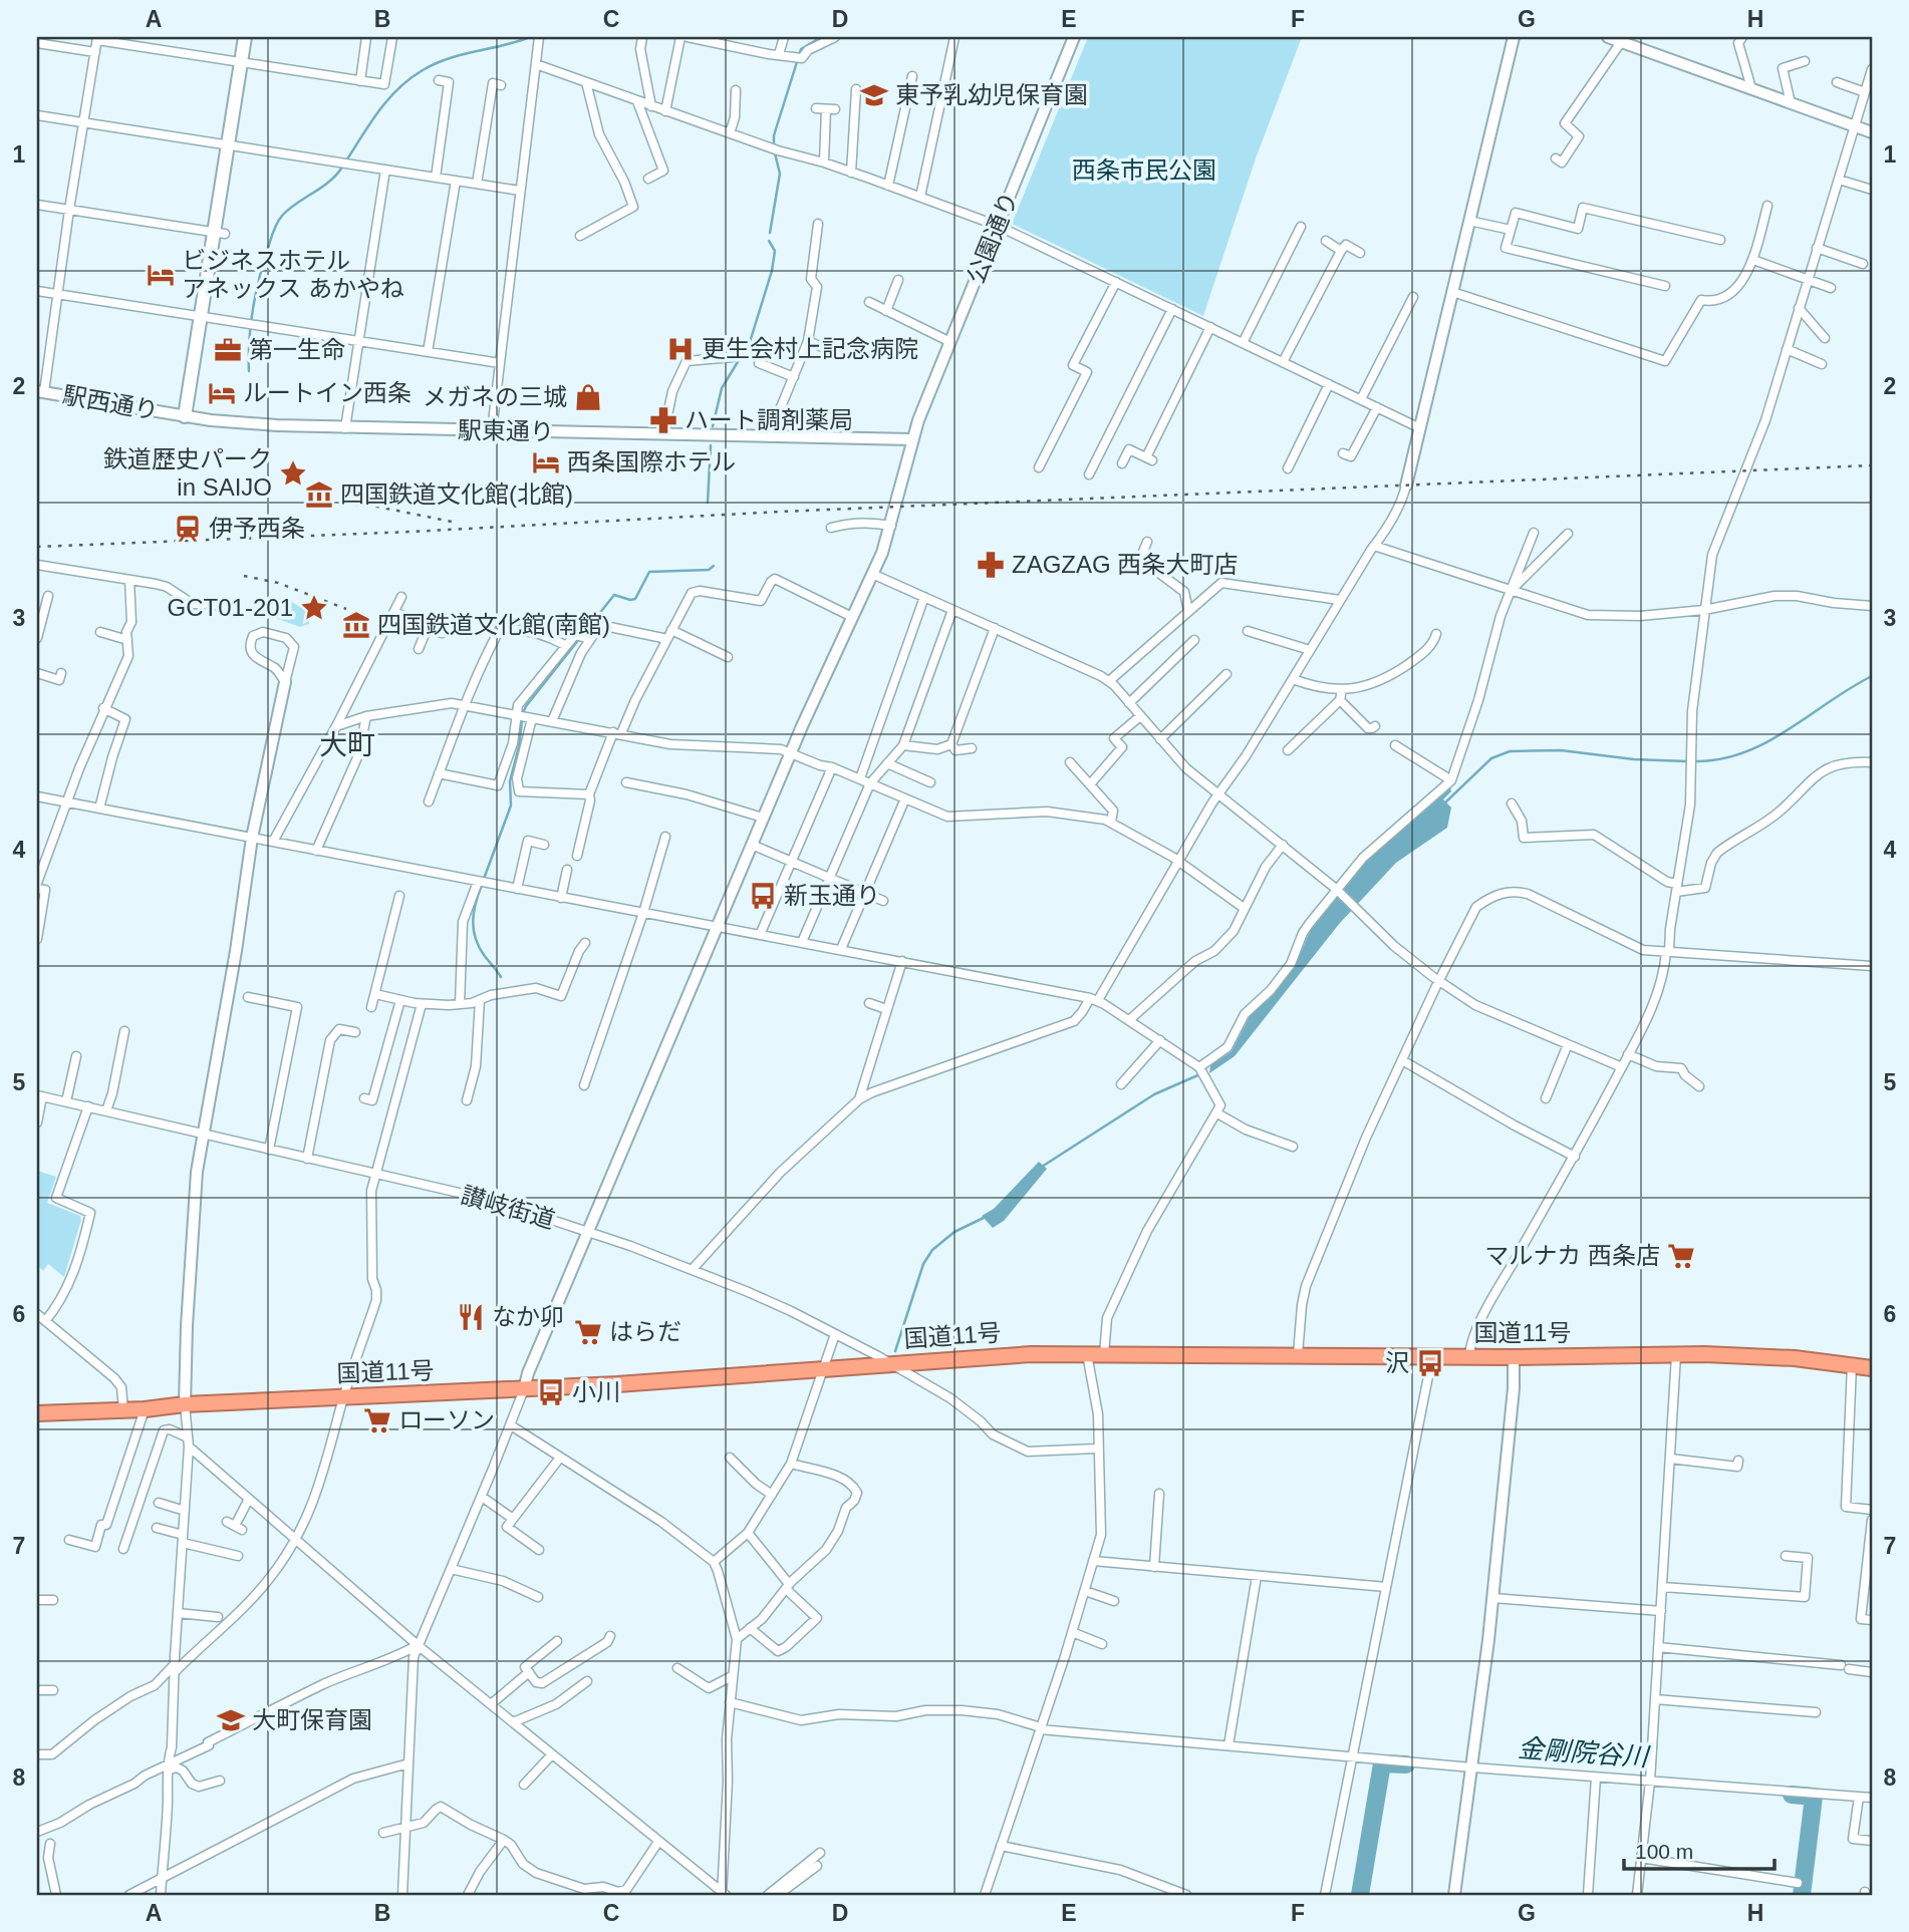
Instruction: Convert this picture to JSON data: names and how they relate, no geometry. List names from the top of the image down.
{
  "streets": {
    "highway": ["国道11号"],
    "street": [
      "公園通り",
      "駅西通り",
      "駅東通り",
      "讃岐街道"
    ]
  },
  "crossings": [
    ["公園通り", "駅東通り"],
    ["公園通り", "讃岐街道"],
    ["公園通り", "国道11号"],
    ["駅西通り", "駅東通り"],
    ["讃岐街道", "国道11号"]
  ],
  "districts": ["大町"],
  "water": ["金剛院谷川"],
  "parks": ["西条市民公園"],
  "places": {
    "school or university": ["東予乳幼児保育園", "大町保育園"],
    "hotel": ["ビジネスホテル アネックス あかやね", "ルートイン西条", "西条国際ホテル"],
    "hospital": ["更生会村上記念病院"],
    "office": ["第一生命"],
    "shop": ["メガネの三城"],
    "pharmacy": ["ハート調剤薬局", "ZAGZAG 西条大町店"],
    "place": ["鉄道歴史パーク in SAIJO", "GCT01-201"],
    "museum": ["四国鉄道文化館(北館)", "四国鉄道文化館(南館)"],
    "station": ["伊予西条"],
    "bus stop": ["新玉通り", "沢", "小川"],
    "supermarket": ["マルナカ 西条店", "はらだ", "ローソン"],
    "restaurant": ["なか卯"]
  },
  "scale_bar": "100 m",
  "grid": {
    "columns": [
      "A",
      "B",
      "C",
      "D",
      "E",
      "F",
      "G",
      "H"
    ],
    "rows": [
      "1",
      "2",
      "3",
      "4",
      "5",
      "6",
      "7",
      "8"
    ]
  }
}
